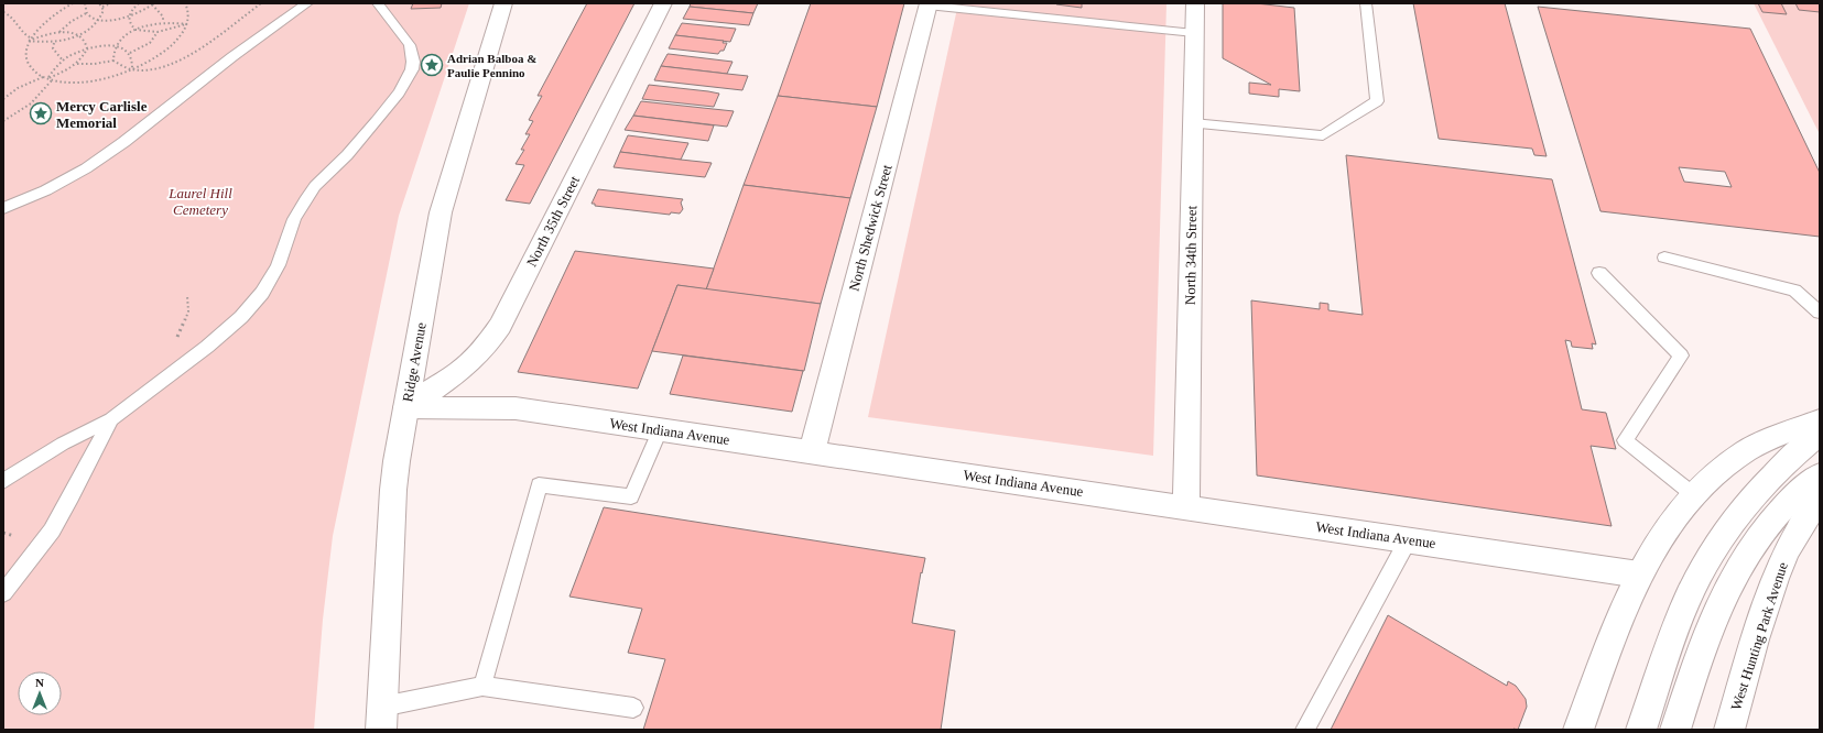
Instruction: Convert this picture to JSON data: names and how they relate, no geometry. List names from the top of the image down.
{
  "streets": {
    "street": [
      "North 35th Street",
      "North Shedwick Street",
      "North 34th Street",
      "Ridge Avenue",
      "West Indiana Avenue",
      "West Hunting Park Avenue"
    ]
  },
  "crossings": [
    ["North 35th Street", "Ridge Avenue"],
    ["North 35th Street", "West Indiana Avenue"],
    ["North Shedwick Street", "West Indiana Avenue"],
    ["North 34th Street", "West Indiana Avenue"],
    ["Ridge Avenue", "West Indiana Avenue"]
  ],
  "parks": ["Laurel Hill Cemetery"],
  "places": {
    "place": ["Adrian Balboa & Paulie Pennino", "Mercy Carlisle Memorial"]
  },
  "north": "top"
}
